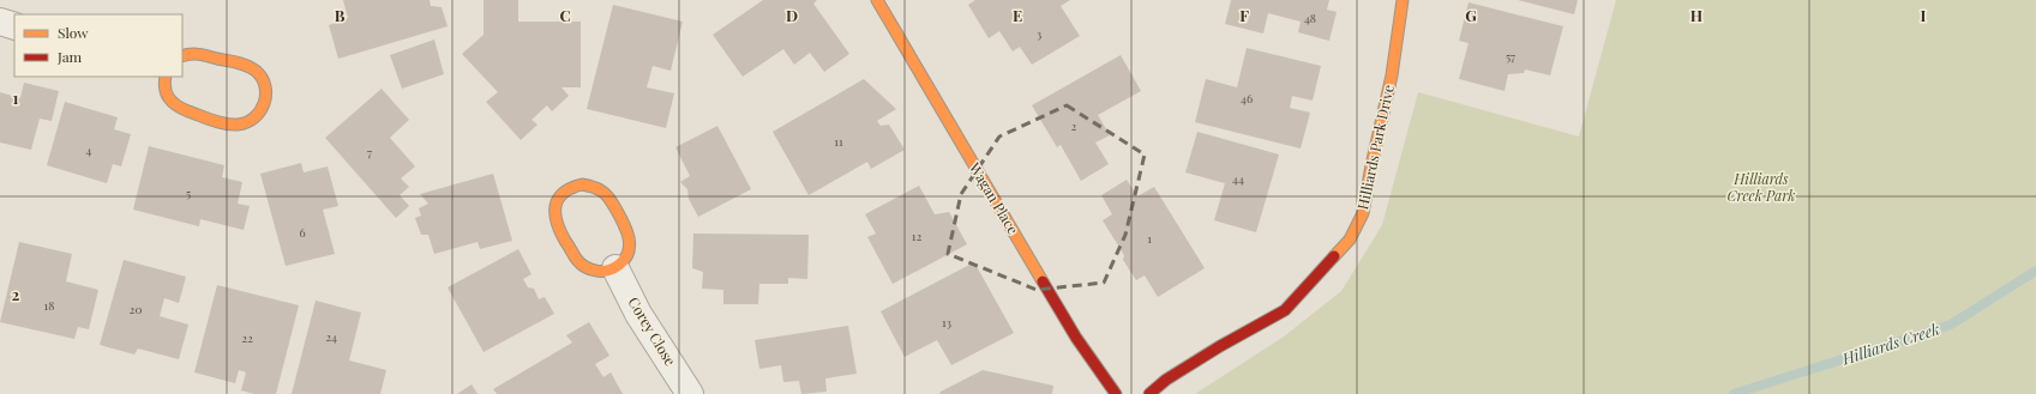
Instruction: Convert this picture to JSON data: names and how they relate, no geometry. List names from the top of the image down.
{
  "streets": {
    "street": ["Hilliards Park Drive", "Wagan Place", "Corey Close"]
  },
  "water": ["Hilliards Creek"],
  "parks": ["Hilliards Creek Park"],
  "house_numbers": [
    "48",
    "3",
    "57",
    "46",
    "2",
    "11",
    "4",
    "7",
    "44",
    "5",
    "6",
    "12",
    "1",
    "18",
    "20",
    "13",
    "24",
    "22"
  ],
  "legend": ["Slow", "Jam"],
  "grid": {
    "columns": [
      "B",
      "C",
      "D",
      "E",
      "F",
      "G",
      "H",
      "I"
    ],
    "rows": ["1", "2"]
  }
}
